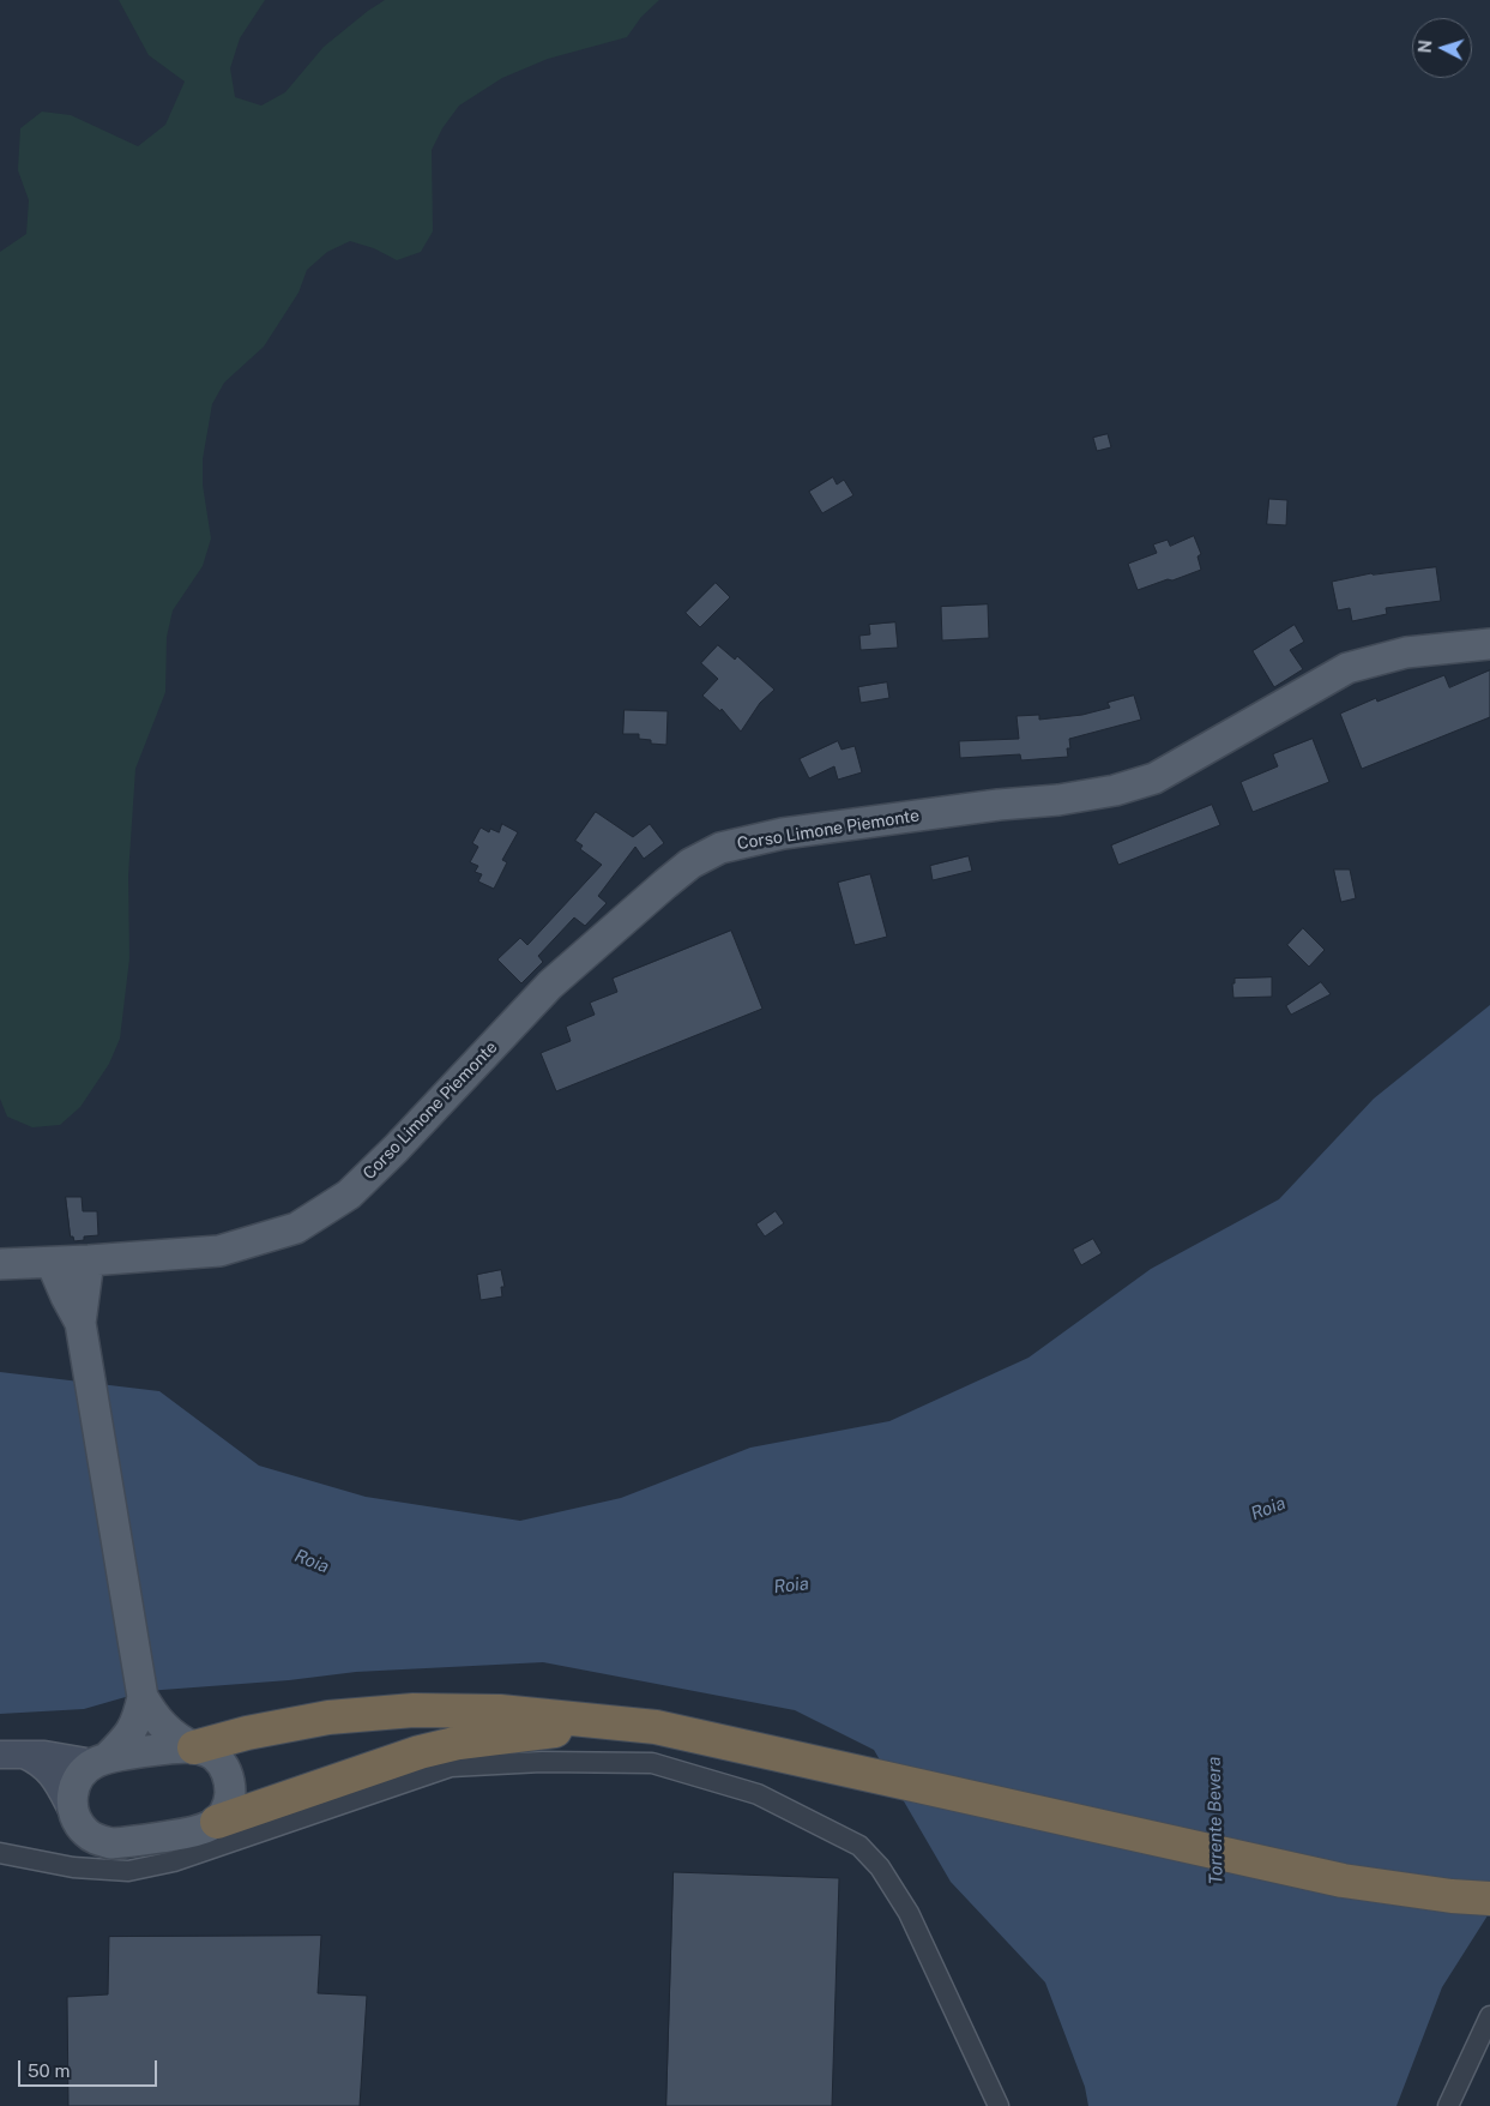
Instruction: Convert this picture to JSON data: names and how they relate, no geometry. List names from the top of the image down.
{
  "streets": {
    "main road": ["Corso Limone Piemonte"]
  },
  "water": ["Roia", "Torrente Bevera"],
  "scale_bar": "50 m",
  "north": "left"
}
